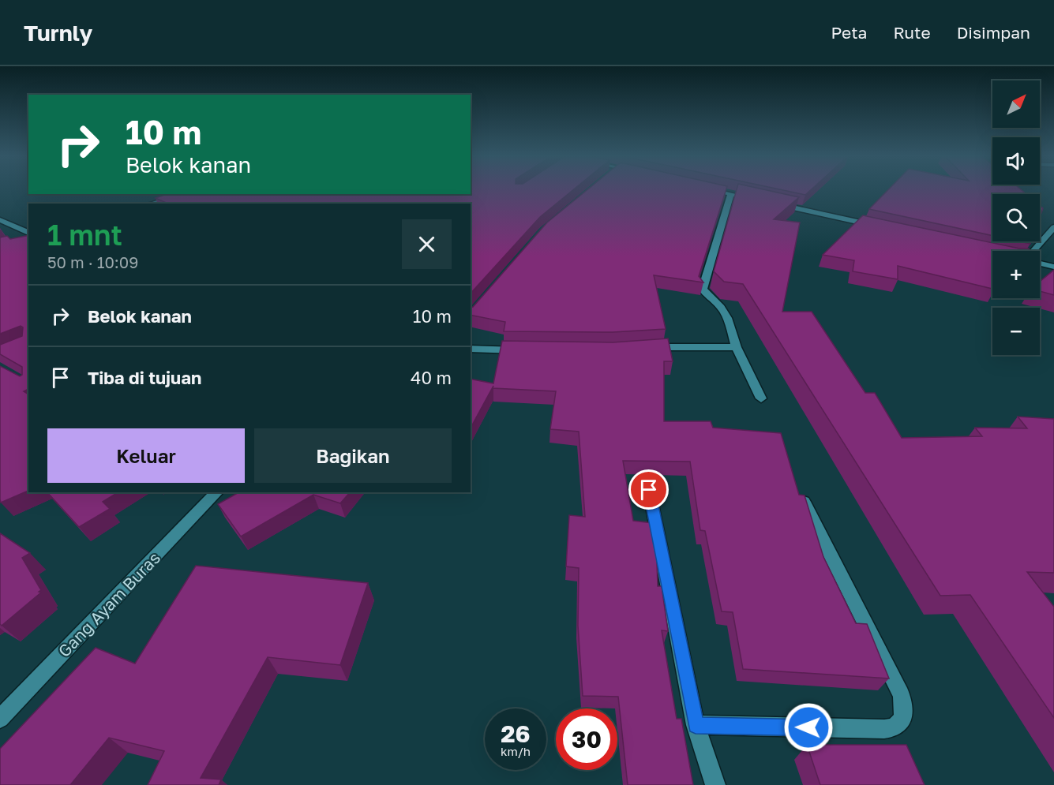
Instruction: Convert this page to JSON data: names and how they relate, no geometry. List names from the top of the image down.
{
  "streets": {
    "street": ["Gang Ayam Buras"]
  },
  "north": "top right",
  "page": {
    "header": "Turnly",
    "nav": ["Peta", "Rute", "Disimpan"],
    "map_buttons": ["+", "−"],
    "turn": ["10 m", "Belok kanan"],
    "heading": ["1 mnt", "50 m · 10:09"],
    "list": [
      {
        "name": "Belok kanan",
        "value": "10 m"
      },
      {
        "name": "Tiba di tujuan",
        "value": "40 m"
      }
    ],
    "buttons": ["Keluar", "Bagikan"],
    "speed": "26 km/h",
    "limit": "30"
  }
}
